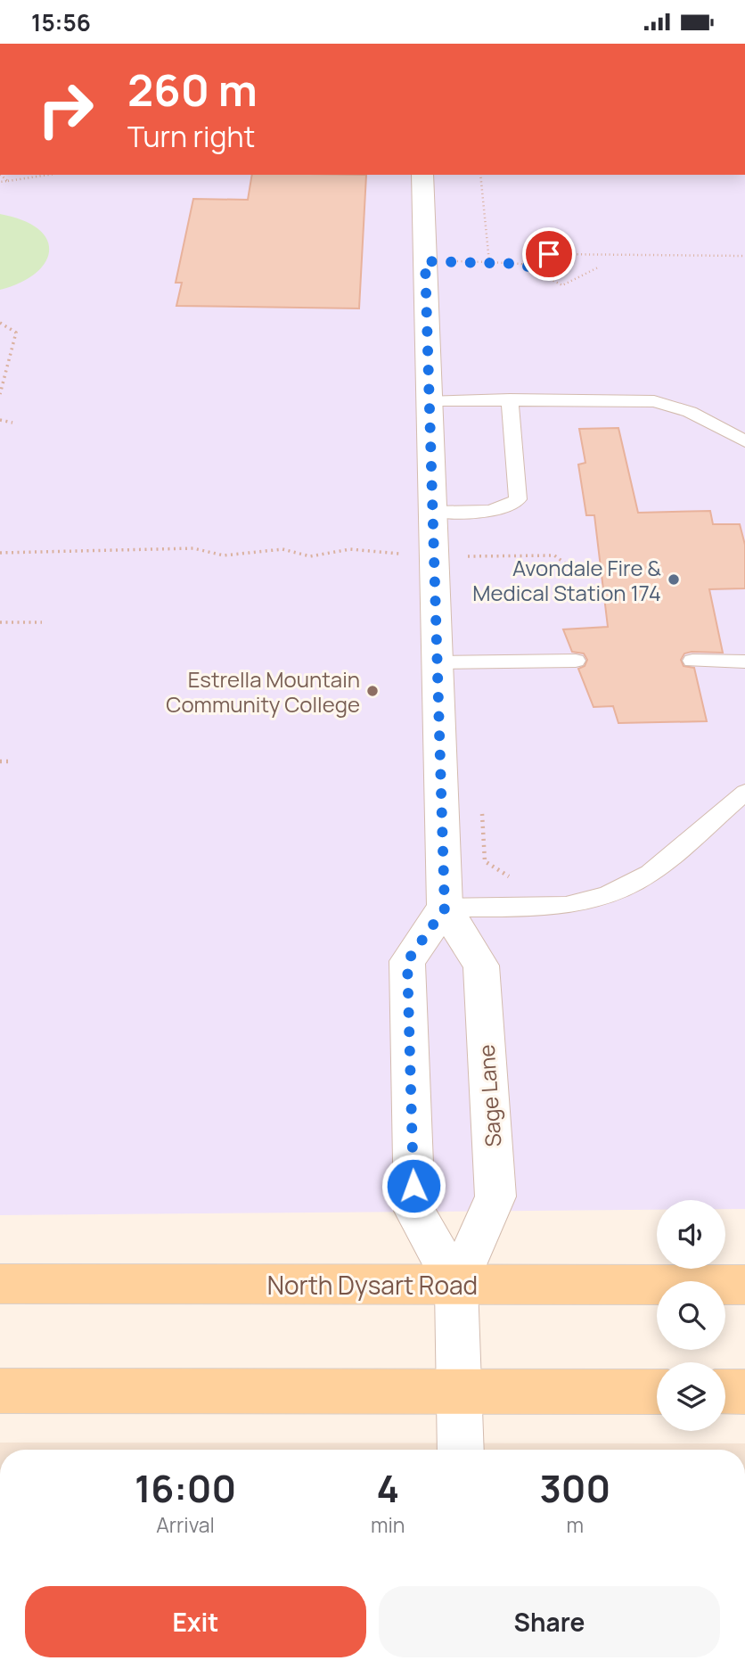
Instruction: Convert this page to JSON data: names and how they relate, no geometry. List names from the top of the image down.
{
  "streets": {
    "main road": ["North Dysart Road"],
    "street": ["Sage Lane"]
  },
  "crossings": [
    ["Sage Lane", "North Dysart Road"]
  ],
  "places": ["Avondale Fire & Medical Station 174", "Estrella Mountain Community College"],
  "page": {
    "status": "15:56",
    "turn": ["260 m", "Turn right"],
    "eta": [
      "16:00",
      "Arrival",
      "4",
      "min",
      "300",
      "m"
    ],
    "buttons": ["Exit", "Share"]
  }
}
